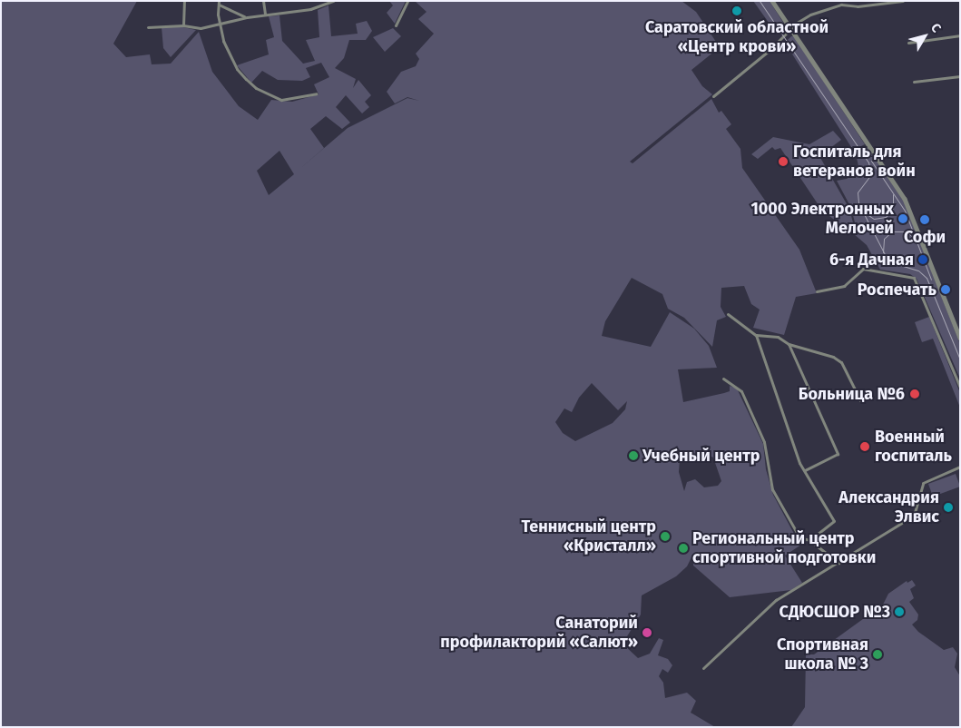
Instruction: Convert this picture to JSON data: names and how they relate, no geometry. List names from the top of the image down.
{
  "places": [
    "Саратовский областной «Центр крови»",
    "Госпиталь для ветеранов войн",
    "1000 Электронных Мелочей",
    "Софи",
    "6-я Дачная",
    "Роспечать",
    "Больница №6",
    "Военный госпиталь",
    "Учебный центр",
    "Александрия Элвис",
    "Теннисный центр «Кристалл»",
    "Региональный центр спортивной подготовки",
    "СДЮСШОР №3",
    "Санаторий профилакторий «Салют»",
    "Спортивная школа № 3"
  ],
  "north": "top right"
}
